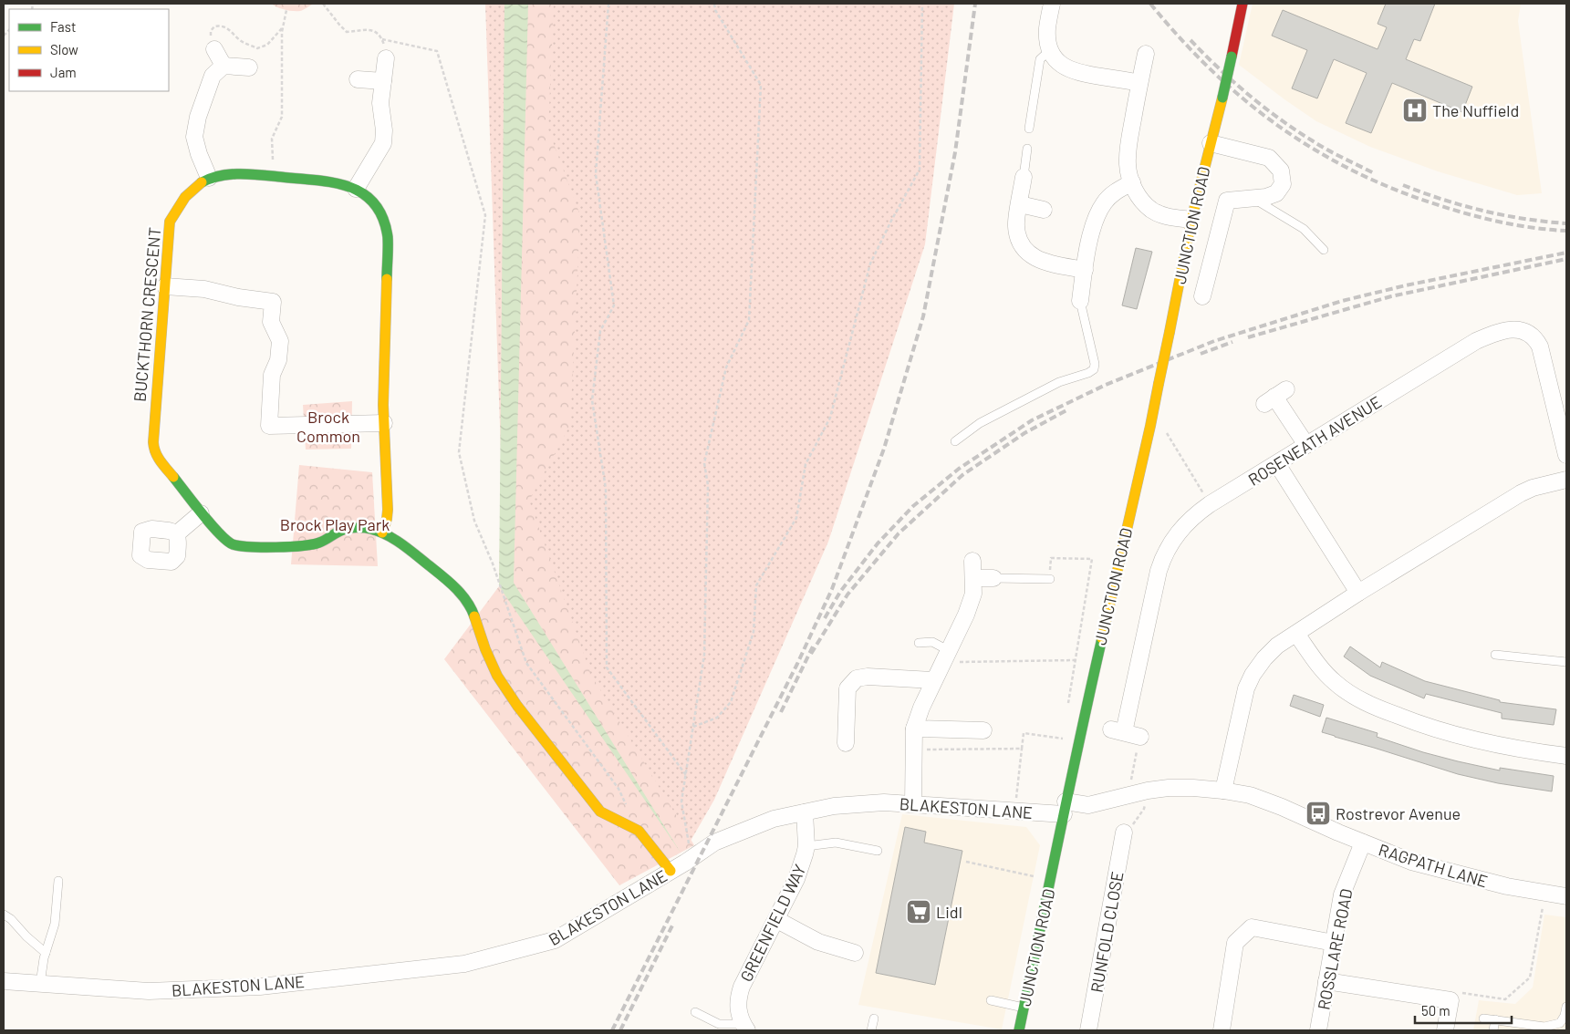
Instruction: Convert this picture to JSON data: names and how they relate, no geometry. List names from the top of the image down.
{
  "streets": {
    "street": [
      "JUNCTION ROAD",
      "BUCKTHORN CRESCENT",
      "ROSENEATH AVENUE",
      "BLAKESTON LANE",
      "RAGPATH LANE",
      "GREENFIELD WAY",
      "RUNFOLD CLOSE",
      "ROSSLARE ROAD"
    ]
  },
  "crossings": [
    ["JUNCTION ROAD", "BLAKESTON LANE"],
    ["JUNCTION ROAD", "RAGPATH LANE"],
    ["BUCKTHORN CRESCENT", "BLAKESTON LANE"],
    ["BLAKESTON LANE", "RAGPATH LANE"],
    ["BLAKESTON LANE", "GREENFIELD WAY"],
    ["RAGPATH LANE", "ROSSLARE ROAD"]
  ],
  "parks": ["Brock Common", "Brock Play Park"],
  "places": {
    "hospital": ["The Nuffield"],
    "bus stop": ["Rostrevor Avenue"],
    "supermarket": ["Lidl"]
  },
  "legend": ["Fast", "Slow", "Jam"],
  "scale_bar": "50 m"
}
